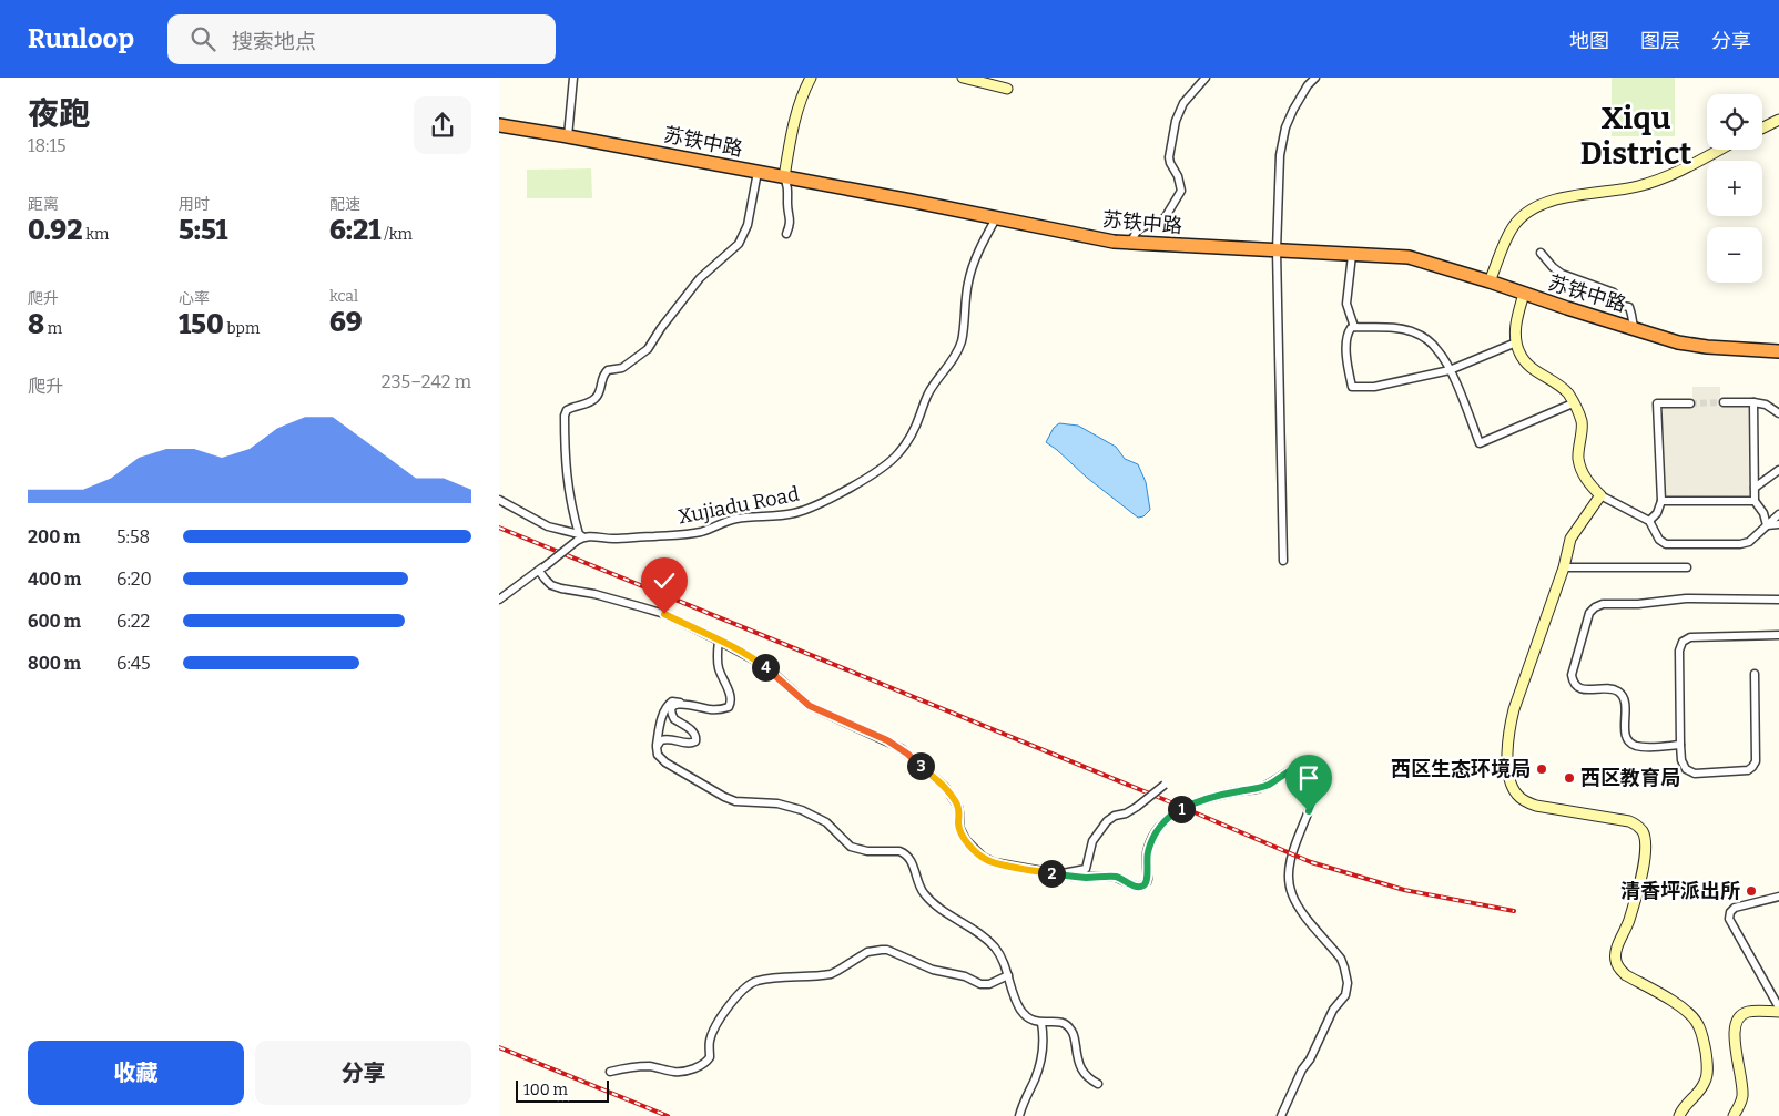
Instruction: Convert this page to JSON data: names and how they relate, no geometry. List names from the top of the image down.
{
  "streets": {
    "highway": ["苏铁中路"],
    "street": ["Xujiadu Road"]
  },
  "crossings": [
    ["苏铁中路", "Xujiadu Road"]
  ],
  "districts": ["Xiqu District"],
  "places": ["西区生态环境局", "西区教育局", "清香坪派出所"],
  "scale_bar": "100 m",
  "page": {
    "header": "Runloop",
    "search": "搜索地点",
    "nav": ["地图", "图层", "分享"],
    "heading": ["夜跑", "18:15"],
    "map_buttons": ["+", "−"],
    "stats": [
      ["距离", "0.92 km"],
      ["用时", "5:51"],
      ["配速", "6:21 /km"],
      ["爬升", "8 m"],
      ["心率", "150 bpm"],
      ["kcal", "69"]
    ],
    "chart": ["爬升", "235–242 m"],
    "list": [
      {
        "name": "200 m",
        "note": "5:58"
      },
      {
        "name": "400 m",
        "note": "6:20"
      },
      {
        "name": "600 m",
        "note": "6:22"
      },
      {
        "name": "800 m",
        "note": "6:45"
      }
    ],
    "pins": [
      "4",
      "3",
      "1",
      "2"
    ],
    "buttons": ["收藏", "分享"],
    "scale": "100 m"
  }
}
